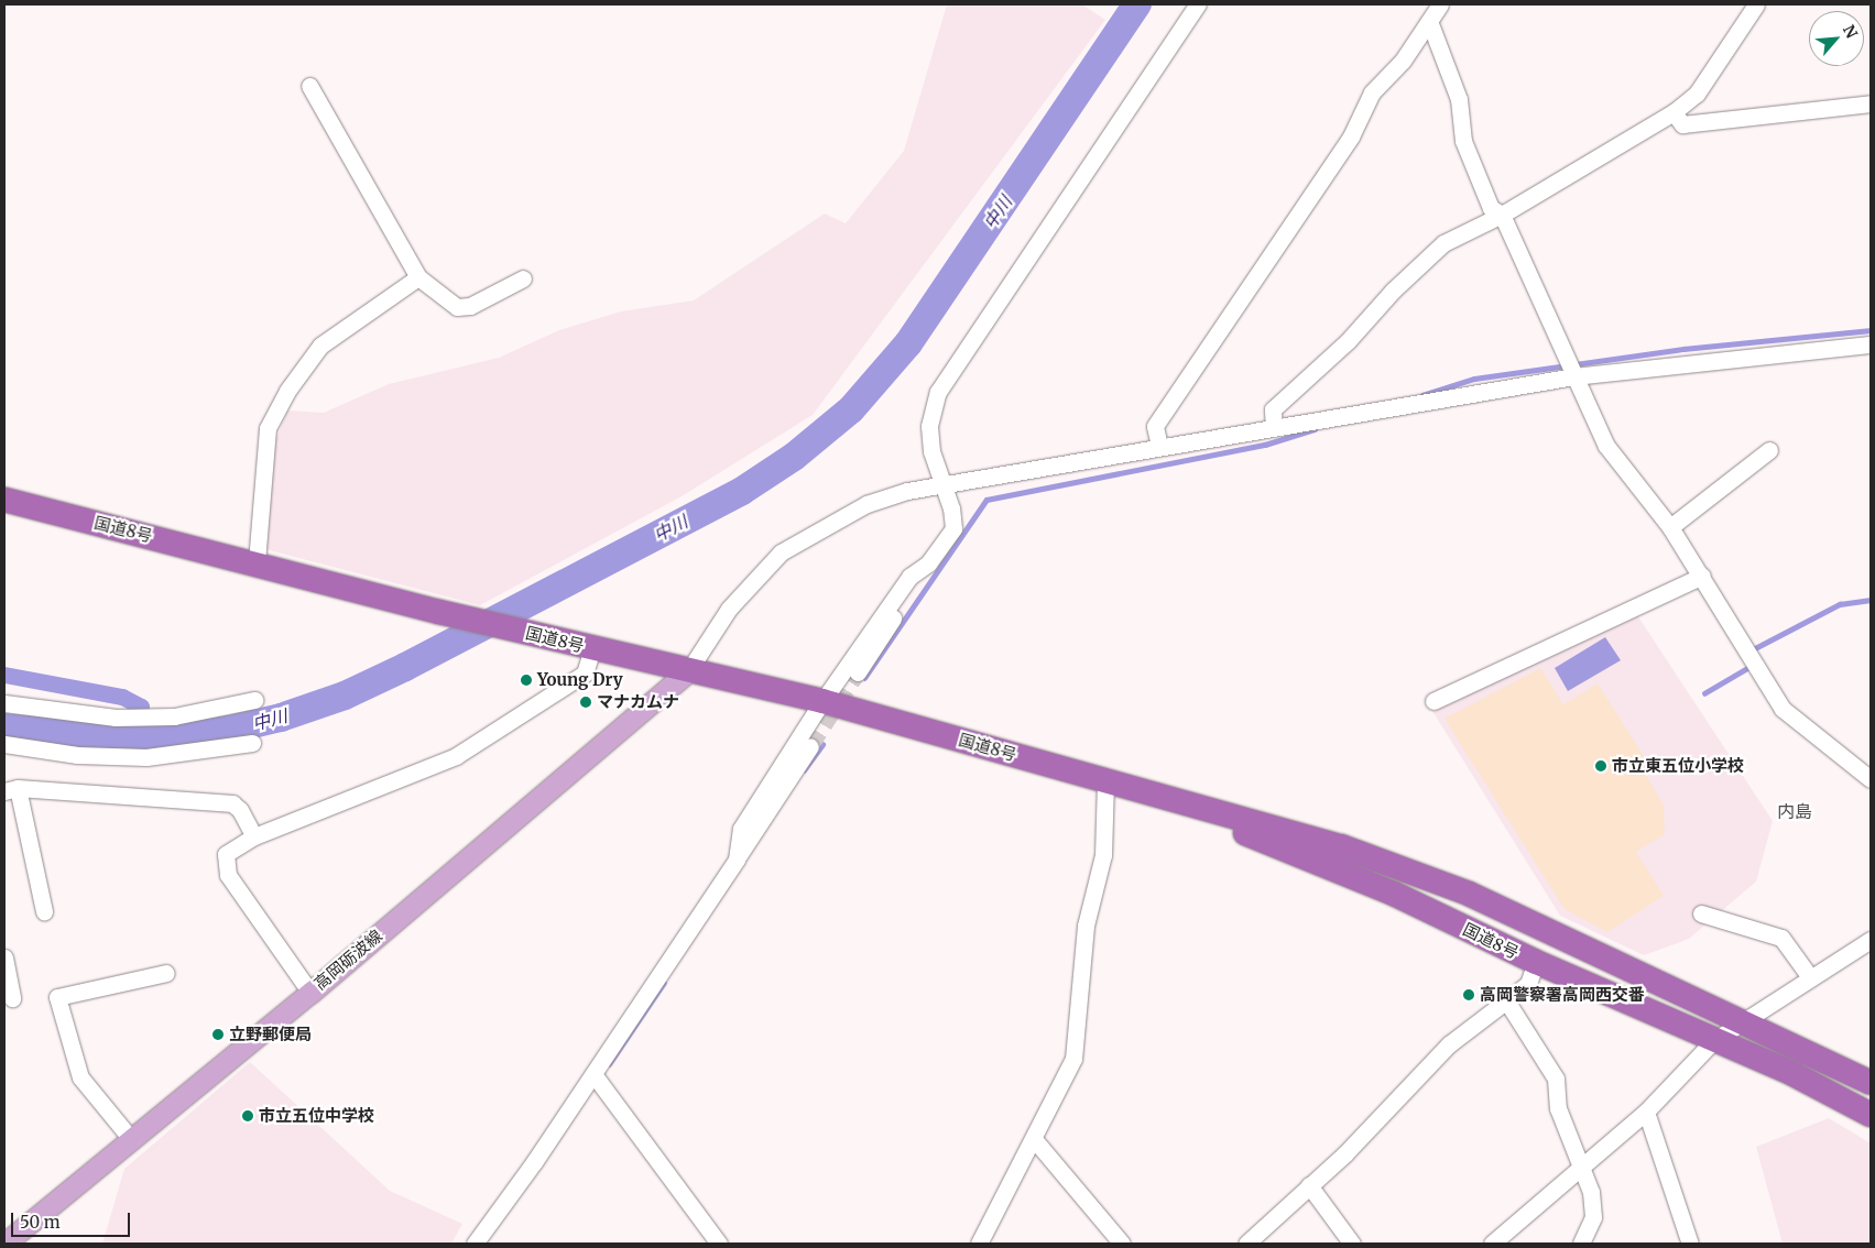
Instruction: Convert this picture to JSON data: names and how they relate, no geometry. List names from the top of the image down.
{
  "streets": {
    "highway": ["国道8号"],
    "main road": ["高岡砺波線"]
  },
  "crossings": [
    ["国道8号", "高岡砺波線"]
  ],
  "districts": ["内島"],
  "water": ["中川"],
  "places": [
    "Young Dry",
    "マナカムナ",
    "市立東五位小学校",
    "高岡警察署高岡西交番",
    "立野郵便局",
    "市立五位中学校"
  ],
  "scale_bar": "50 m",
  "north": "top right"
}
